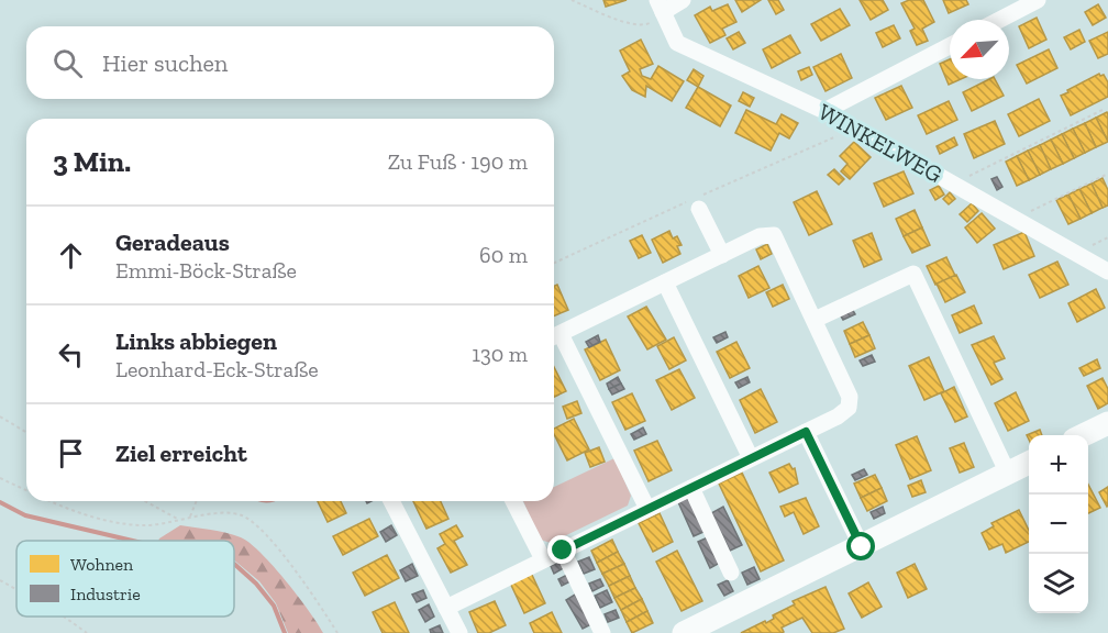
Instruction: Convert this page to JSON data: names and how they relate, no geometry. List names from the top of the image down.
{
  "streets": {
    "street": ["WINKELWEG"]
  },
  "legend": ["Wohnen", "Industrie"],
  "north": "bottom left",
  "page": {
    "search": "Hier suchen",
    "heading": ["3 Min.", "Zu Fuß · 190 m"],
    "list": [
      ["Geradeaus", "Emmi-Böck-Straße", "60 m"],
      ["Links abbiegen", "Leonhard-Eck-Straße", "130 m"],
      "Ziel erreicht"
    ],
    "map_buttons": ["+", "−"]
  }
}
